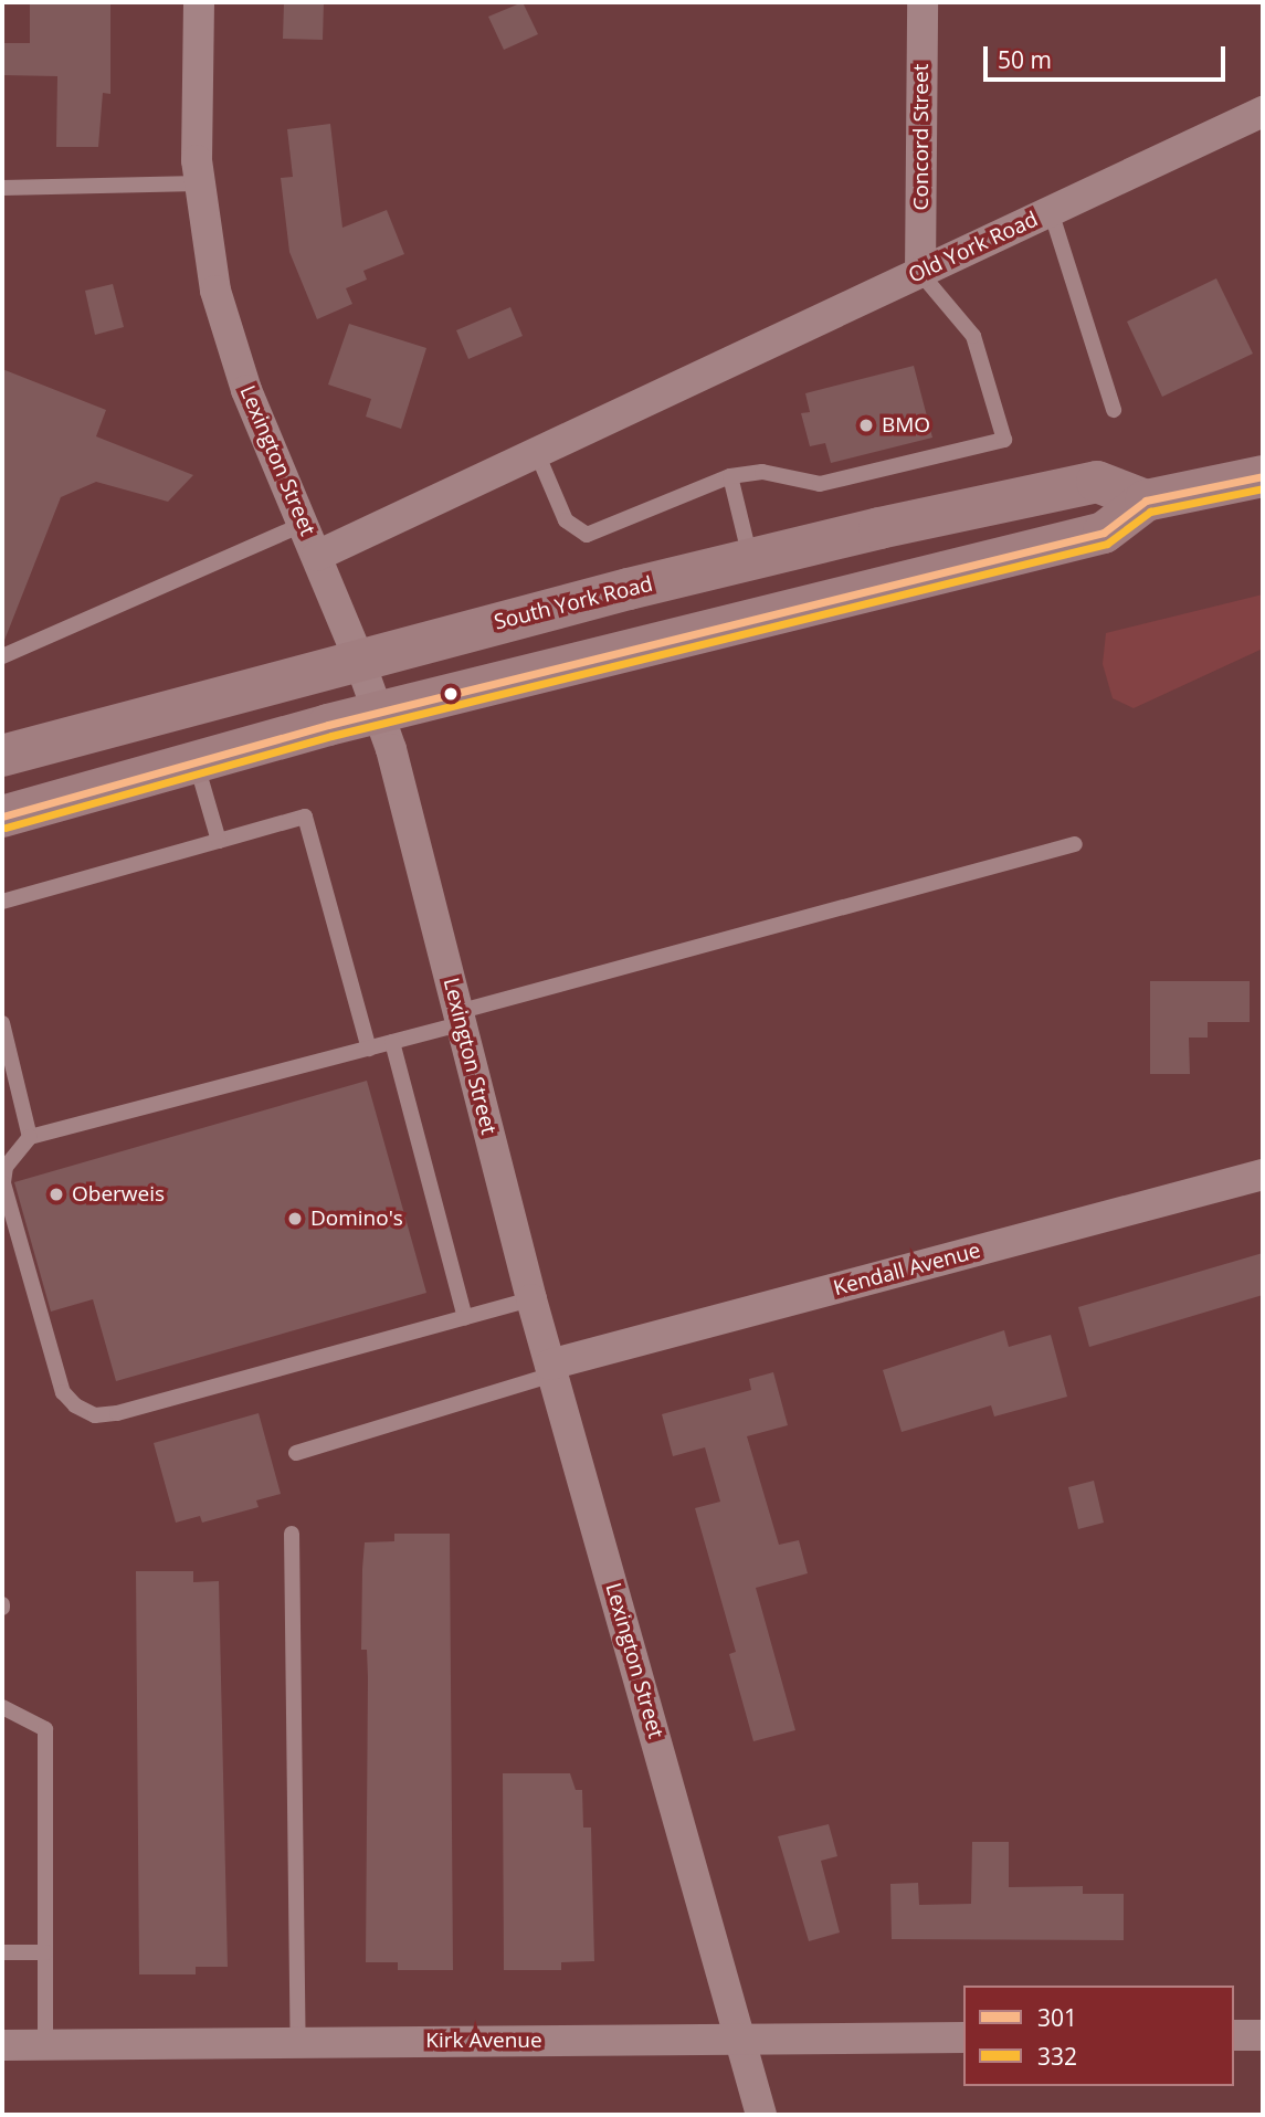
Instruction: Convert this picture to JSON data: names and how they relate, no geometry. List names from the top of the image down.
{
  "streets": {
    "main road": ["South York Road"],
    "street": [
      "Concord Street",
      "Old York Road",
      "Lexington Street",
      "Kendall Avenue",
      "Kirk Avenue"
    ]
  },
  "crossings": [
    ["Concord Street", "Old York Road"],
    ["Lexington Street", "South York Road"],
    ["Lexington Street", "Kendall Avenue"],
    ["Lexington Street", "Kirk Avenue"]
  ],
  "places": ["BMO", "Oberweis", "Domino's"],
  "lines": ["transit line 301", "transit line 332"],
  "legend": ["301", "332"],
  "scale_bar": "50 m"
}
